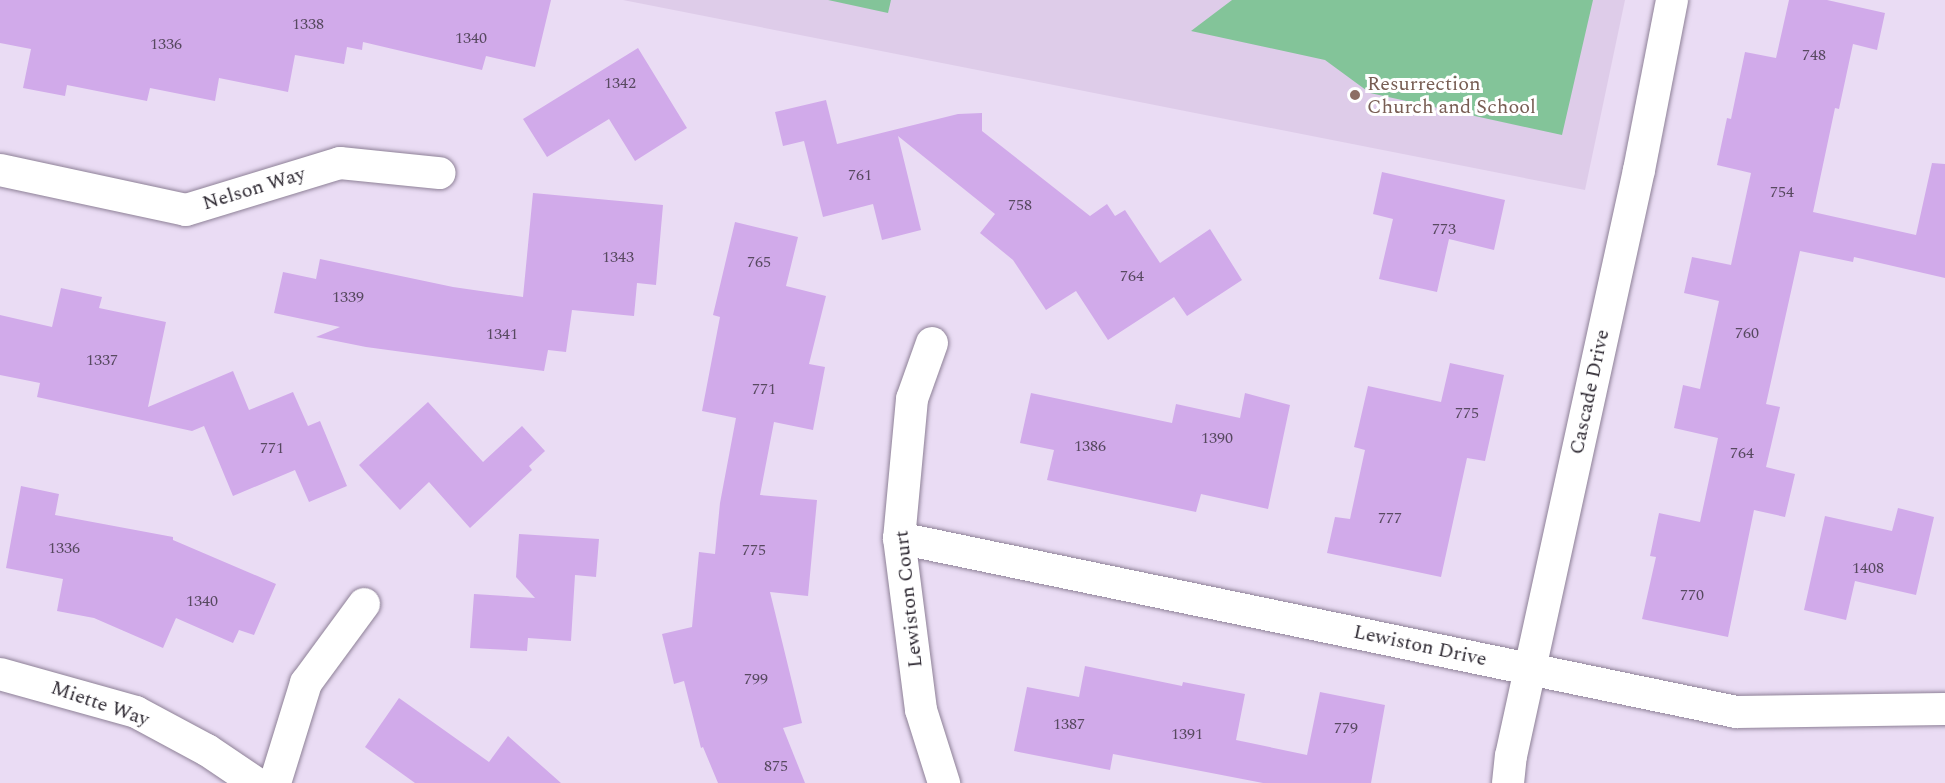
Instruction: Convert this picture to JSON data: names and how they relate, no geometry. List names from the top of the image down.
{
  "streets": {
    "street": [
      "Nelson Way",
      "Cascade Drive",
      "Lewiston Court",
      "Lewiston Drive",
      "Miette Way"
    ]
  },
  "crossings": [
    ["Cascade Drive", "Lewiston Drive"],
    ["Lewiston Court", "Lewiston Drive"]
  ],
  "places": ["Resurrection Church and School"],
  "house_numbers": [
    "1338",
    "1340",
    "1336",
    "748",
    "1342",
    "761",
    "754",
    "758",
    "773",
    "1343",
    "765",
    "764",
    "1339",
    "760",
    "1341",
    "1337",
    "771",
    "775",
    "1390",
    "1386",
    "771",
    "764",
    "777",
    "1336",
    "775",
    "1408",
    "770",
    "1340",
    "799",
    "1387",
    "779",
    "1391",
    "875"
  ]
}
